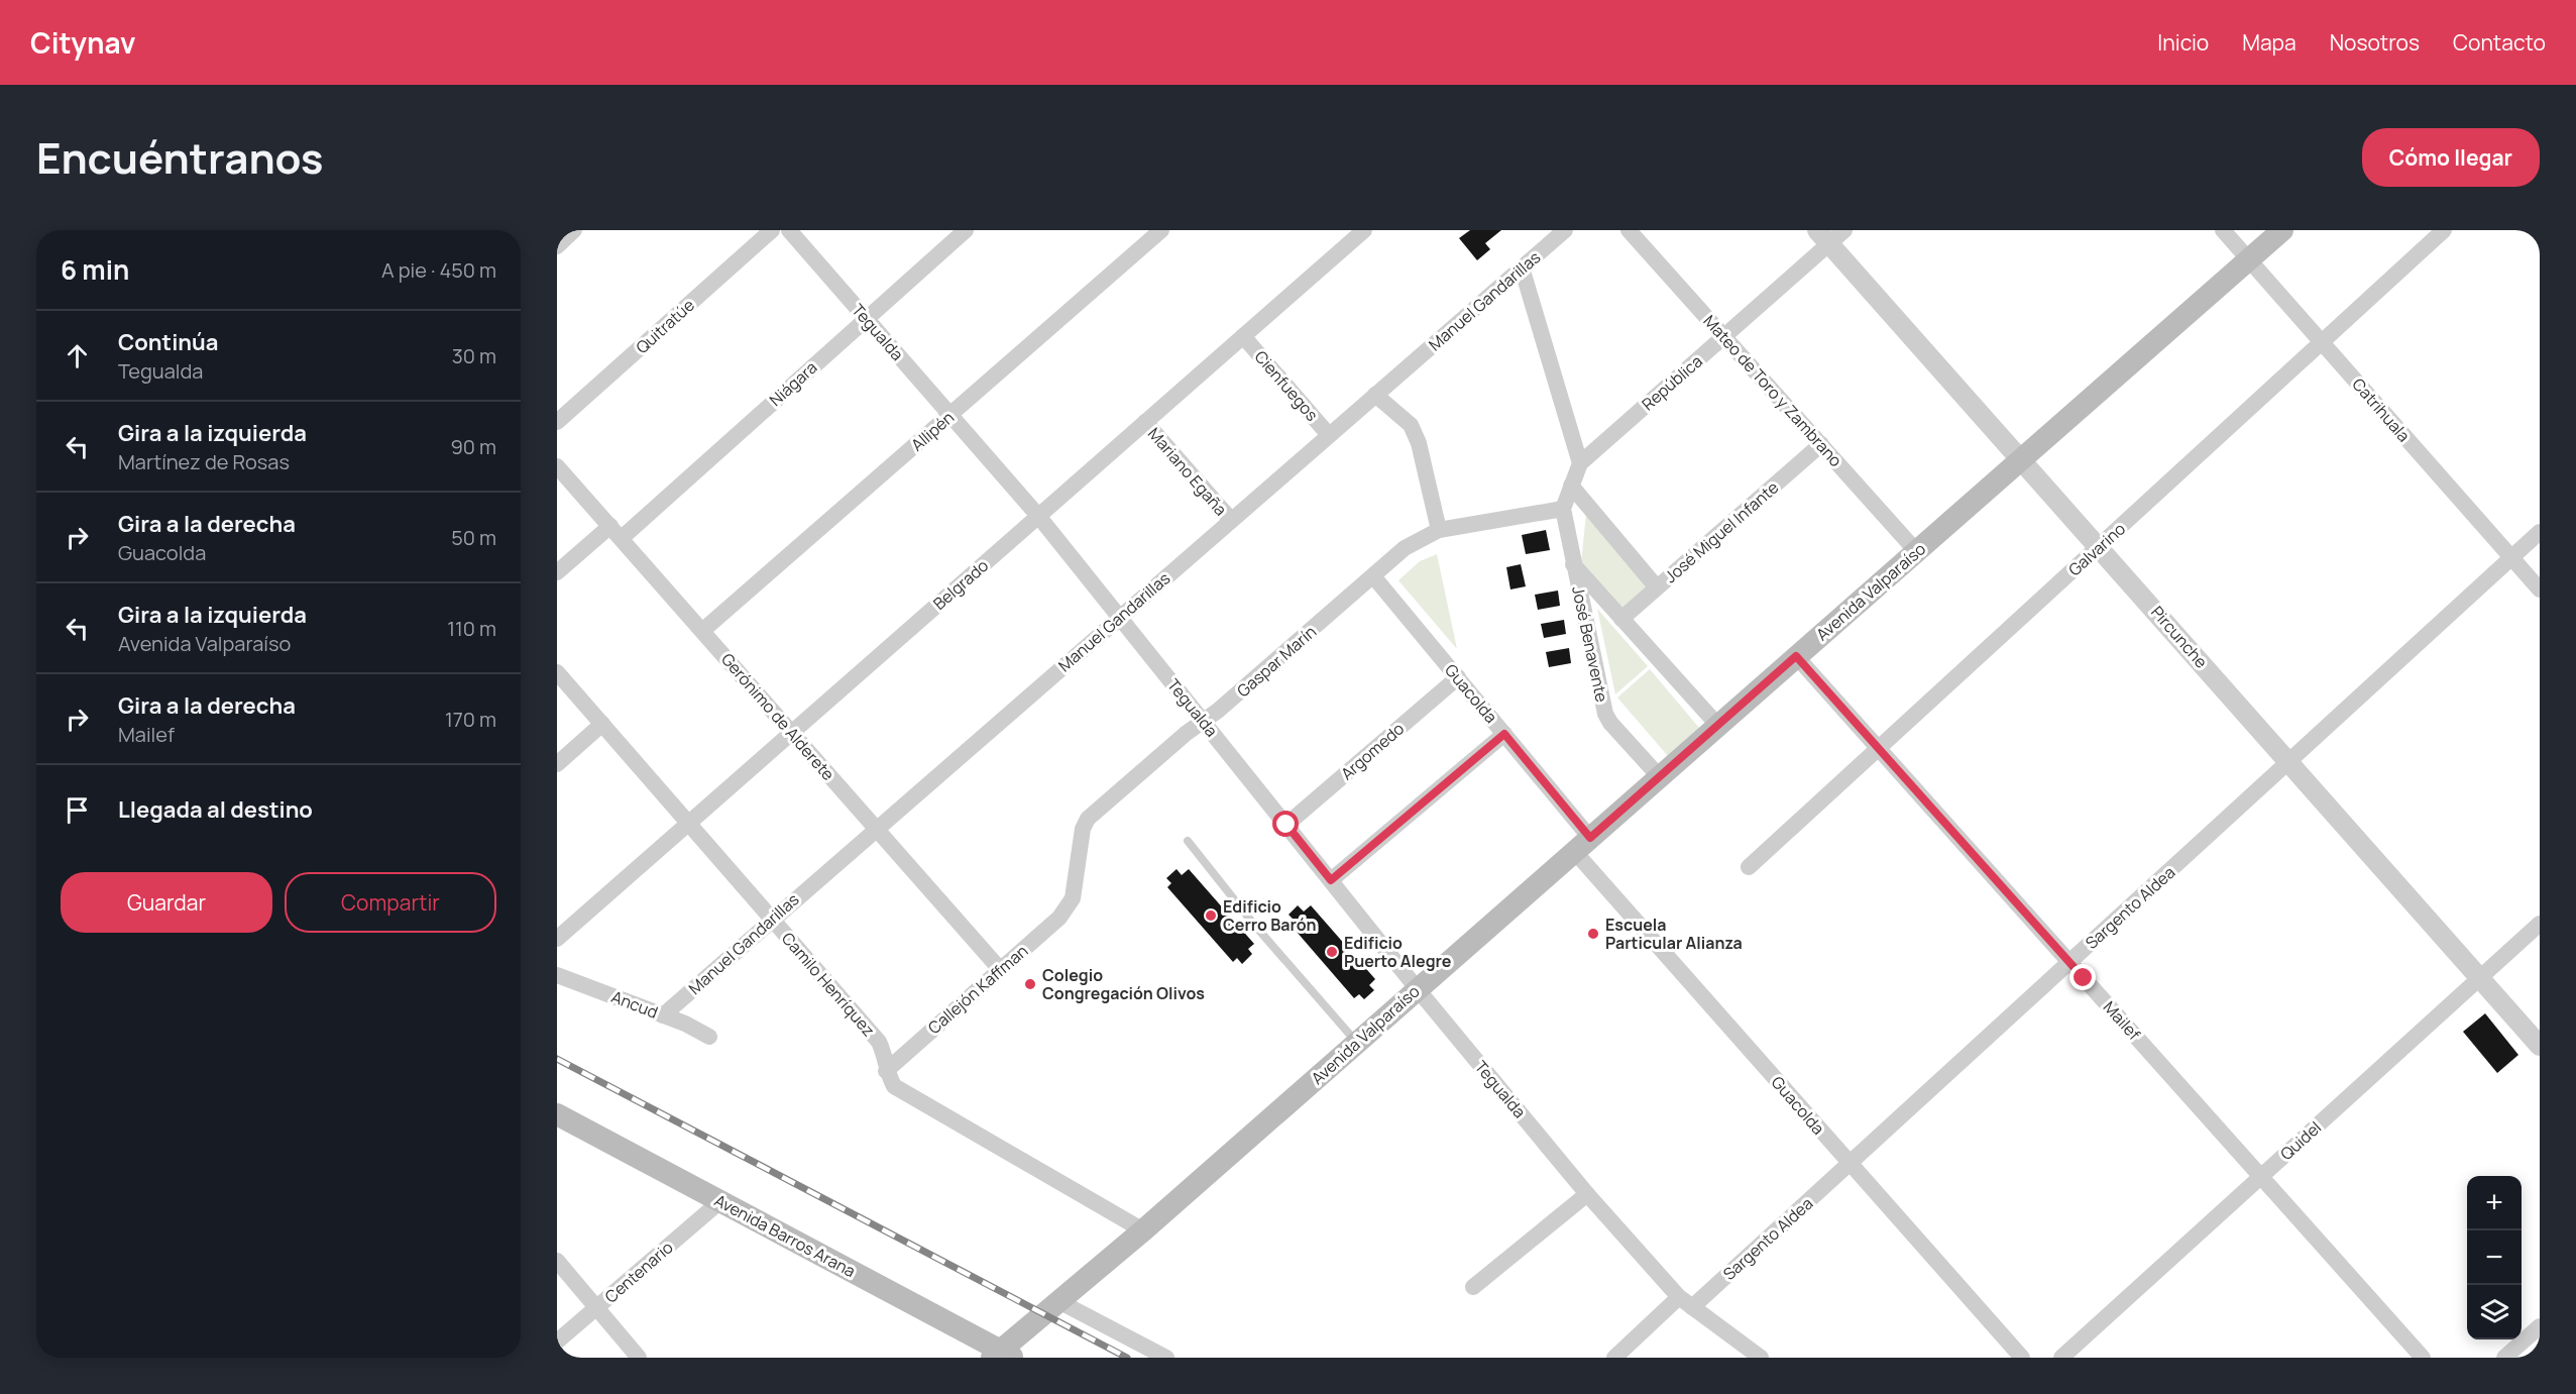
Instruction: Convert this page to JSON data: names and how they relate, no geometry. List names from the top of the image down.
{
  "streets": {
    "main road": ["Avenida Valparaíso", "Avenida Barros Arana"],
    "street": [
      "Manuel Gandarillas",
      "Quitratúe",
      "Tegualda",
      "República",
      "Niágara",
      "Cienfuegos",
      "Mateo de Toro y Zambrano",
      "Catrihuala",
      "Allipén",
      "Mariano Egaña",
      "José Miguel Infante",
      "Galvarino",
      "Belgrado",
      "Pircunche",
      "José Benavente",
      "Gaspar Marín",
      "Guacolda",
      "Gerónimo de Alderete",
      "Argomedo",
      "Sargento Aldea",
      "Camilo Henríquez",
      "Callejón Kaffman",
      "Ancud",
      "Mailef",
      "Quidel",
      "Centenario"
    ]
  },
  "crossings": [
    ["Manuel Gandarillas", "Tegualda"],
    ["Manuel Gandarillas", "Cienfuegos"],
    ["Manuel Gandarillas", "Mariano Egaña"],
    ["Manuel Gandarillas", "Gerónimo de Alderete"],
    ["Manuel Gandarillas", "Camilo Henríquez"],
    ["Manuel Gandarillas", "Ancud"],
    ["Tegualda", "Niágara"],
    ["Tegualda", "Allipén"],
    ["Tegualda", "Belgrado"],
    ["Tegualda", "Avenida Valparaíso"],
    ["Tegualda", "Gaspar Marín"],
    ["Tegualda", "Argomedo"],
    ["Tegualda", "Sargento Aldea"],
    ["República", "Mateo de Toro y Zambrano"],
    ["República", "Pircunche"],
    ["República", "José Benavente"],
    ["Niágara", "Gerónimo de Alderete"],
    ["Cienfuegos", "Belgrado"],
    ["Mateo de Toro y Zambrano", "José Miguel Infante"],
    ["Mateo de Toro y Zambrano", "Avenida Valparaíso"],
    ["Catrihuala", "Galvarino"],
    ["Catrihuala", "Avenida Valparaíso"],
    ["Catrihuala", "Sargento Aldea"],
    ["Allipén", "Gerónimo de Alderete"],
    ["Mariano Egaña", "Belgrado"],
    ["José Miguel Infante", "José Benavente"],
    ["Galvarino", "Pircunche"],
    ["Galvarino", "Mailef"],
    ["Belgrado", "Gerónimo de Alderete"],
    ["Belgrado", "Camilo Henríquez"],
    ["Avenida Valparaíso", "Pircunche"],
    ["Avenida Valparaíso", "José Benavente"],
    ["Avenida Valparaíso", "Guacolda"],
    ["Avenida Valparaíso", "Camilo Henríquez"],
    ["Avenida Valparaíso", "Mailef"],
    ["Avenida Valparaíso", "Avenida Barros Arana"],
    ["Pircunche", "Sargento Aldea"],
    ["Pircunche", "Quidel"],
    ["José Benavente", "Gaspar Marín"],
    ["Gaspar Marín", "Guacolda"],
    ["Gaspar Marín", "Callejón Kaffman"],
    ["Guacolda", "Argomedo"],
    ["Guacolda", "Sargento Aldea"],
    ["Gerónimo de Alderete", "Callejón Kaffman"],
    ["Sargento Aldea", "Mailef"],
    ["Camilo Henríquez", "Callejón Kaffman"],
    ["Mailef", "Quidel"],
    ["Avenida Barros Arana", "Centenario"]
  ],
  "places": [
    "Edificio Cerro Barón",
    "Escuela Particular Alianza",
    "Edificio Puerto Alegre",
    "Colegio Congregación Olivos"
  ],
  "page": {
    "header": "Citynav",
    "nav": [
      "Inicio",
      "Mapa",
      "Nosotros",
      "Contacto"
    ],
    "title": "Encuéntranos",
    "buttons": [
      "Cómo llegar",
      ["Guardar", "Compartir"]
    ],
    "heading": ["6 min", "A pie · 450 m"],
    "list": [
      ["Continúa", "Tegualda", "30 m"],
      ["Gira a la izquierda", "Martínez de Rosas", "90 m"],
      ["Gira a la derecha", "Guacolda", "50 m"],
      ["Gira a la izquierda", "Avenida Valparaíso", "110 m"],
      ["Gira a la derecha", "Mailef", "170 m"],
      "Llegada al destino"
    ],
    "map_buttons": ["+", "−"]
  }
}
